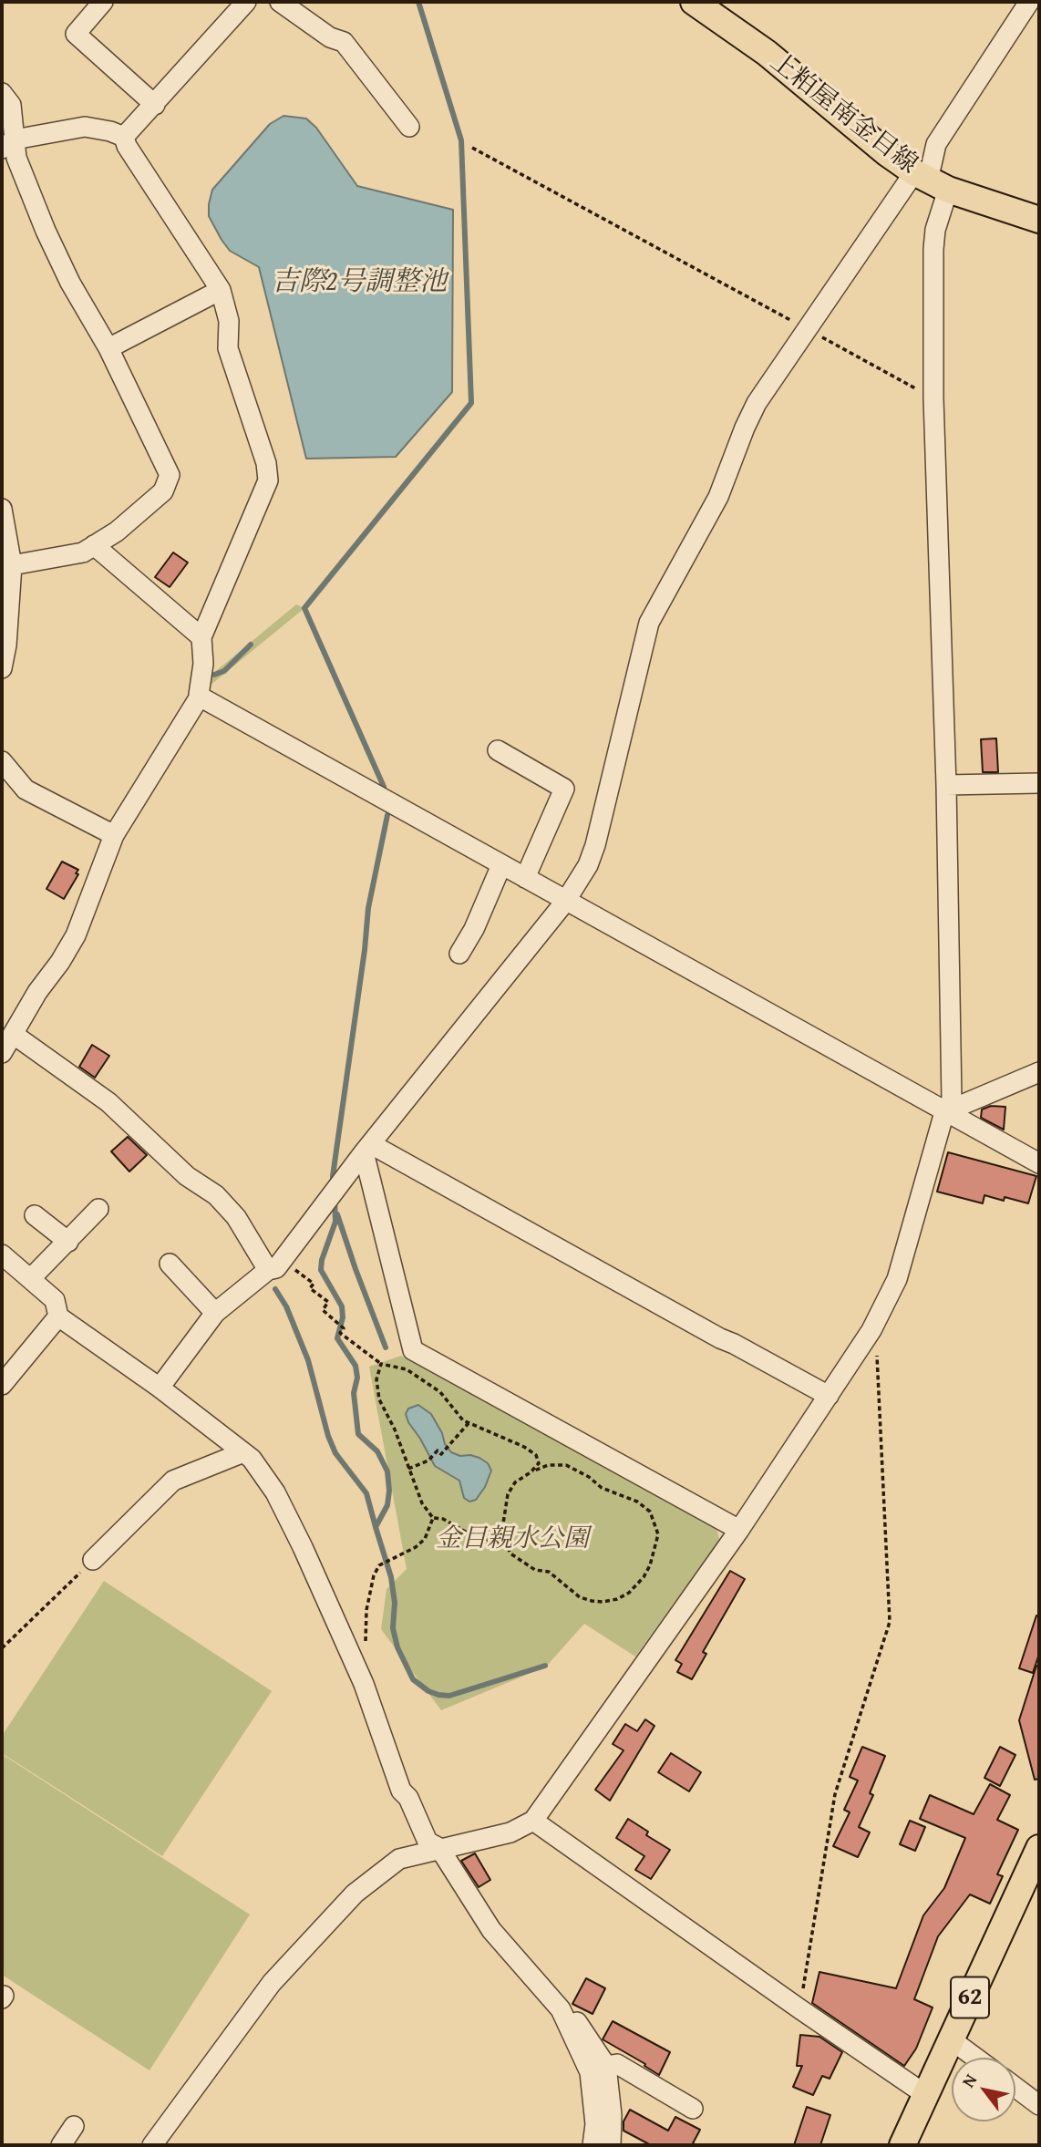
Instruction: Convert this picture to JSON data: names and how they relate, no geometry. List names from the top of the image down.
{
  "streets": {
    "main road": ["上粕屋南金目線", "62"]
  },
  "water": ["吉際2号調整池"],
  "parks": ["金目親水公園"],
  "north": "top left"
}
